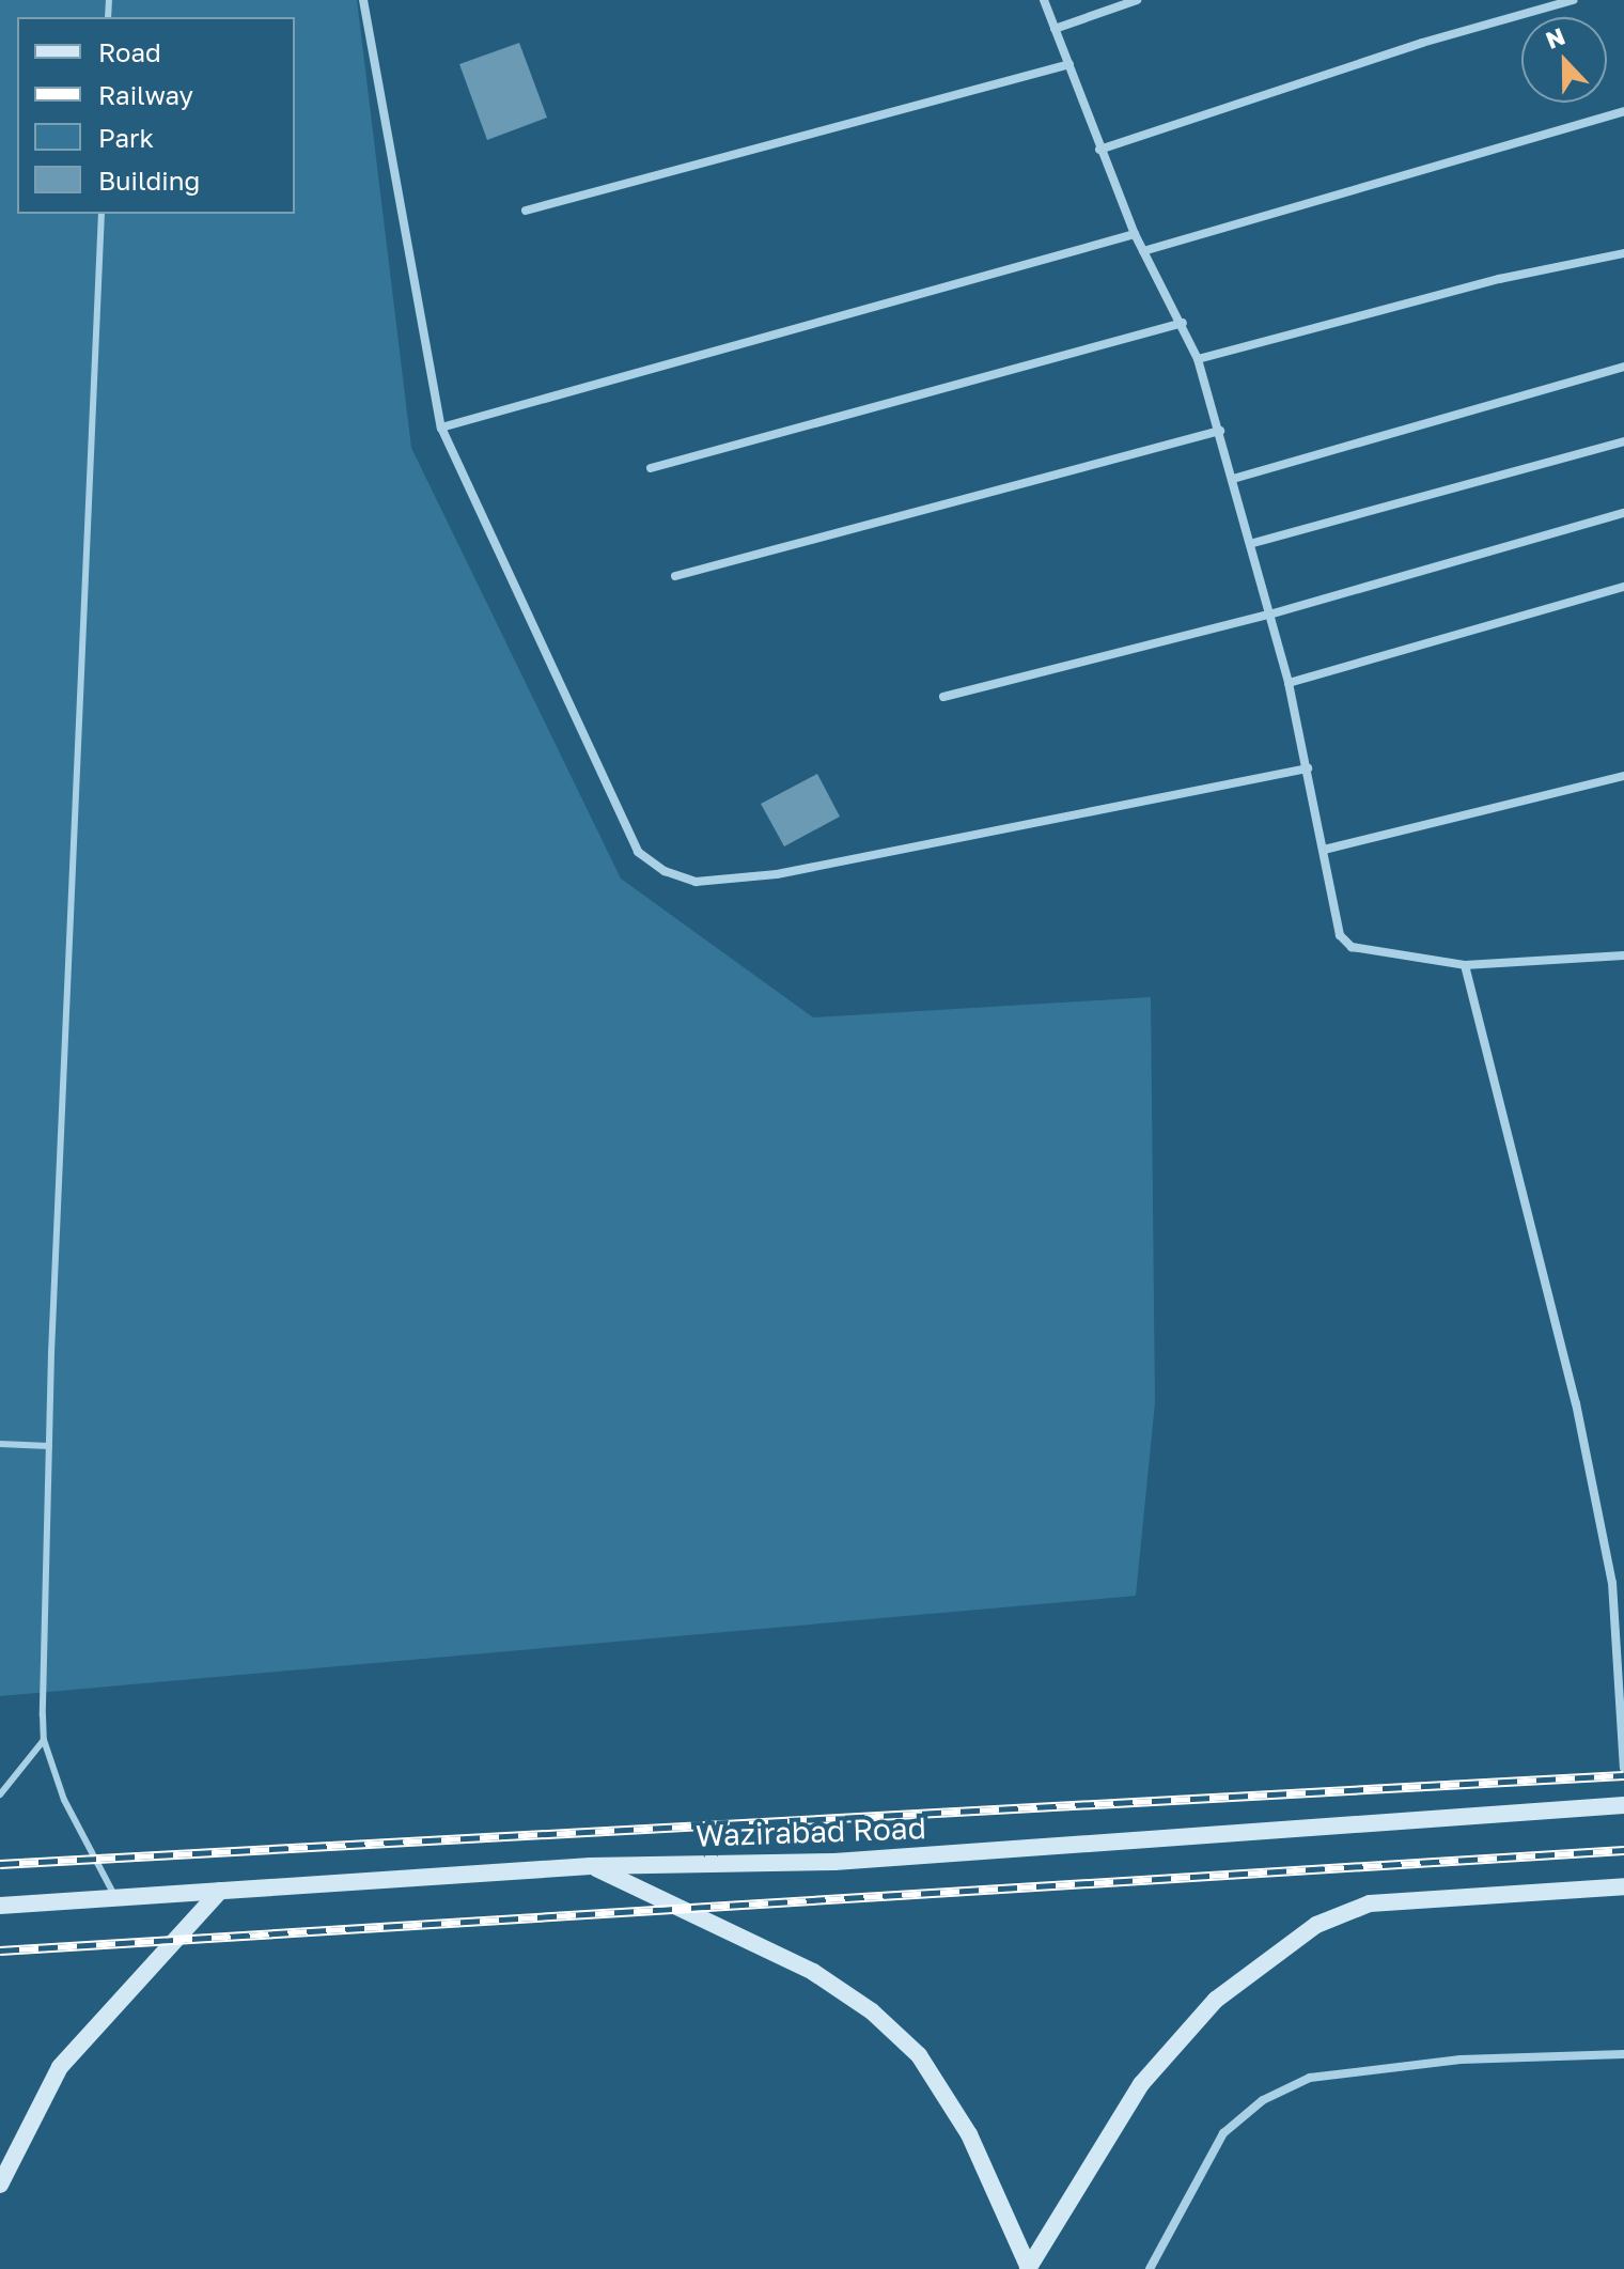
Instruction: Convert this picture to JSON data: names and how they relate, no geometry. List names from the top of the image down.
{
  "streets": {
    "main road": ["Wazirabad Road"]
  },
  "legend": [
    "Road",
    "Railway",
    "Park",
    "Building"
  ],
  "north": "top"
}
